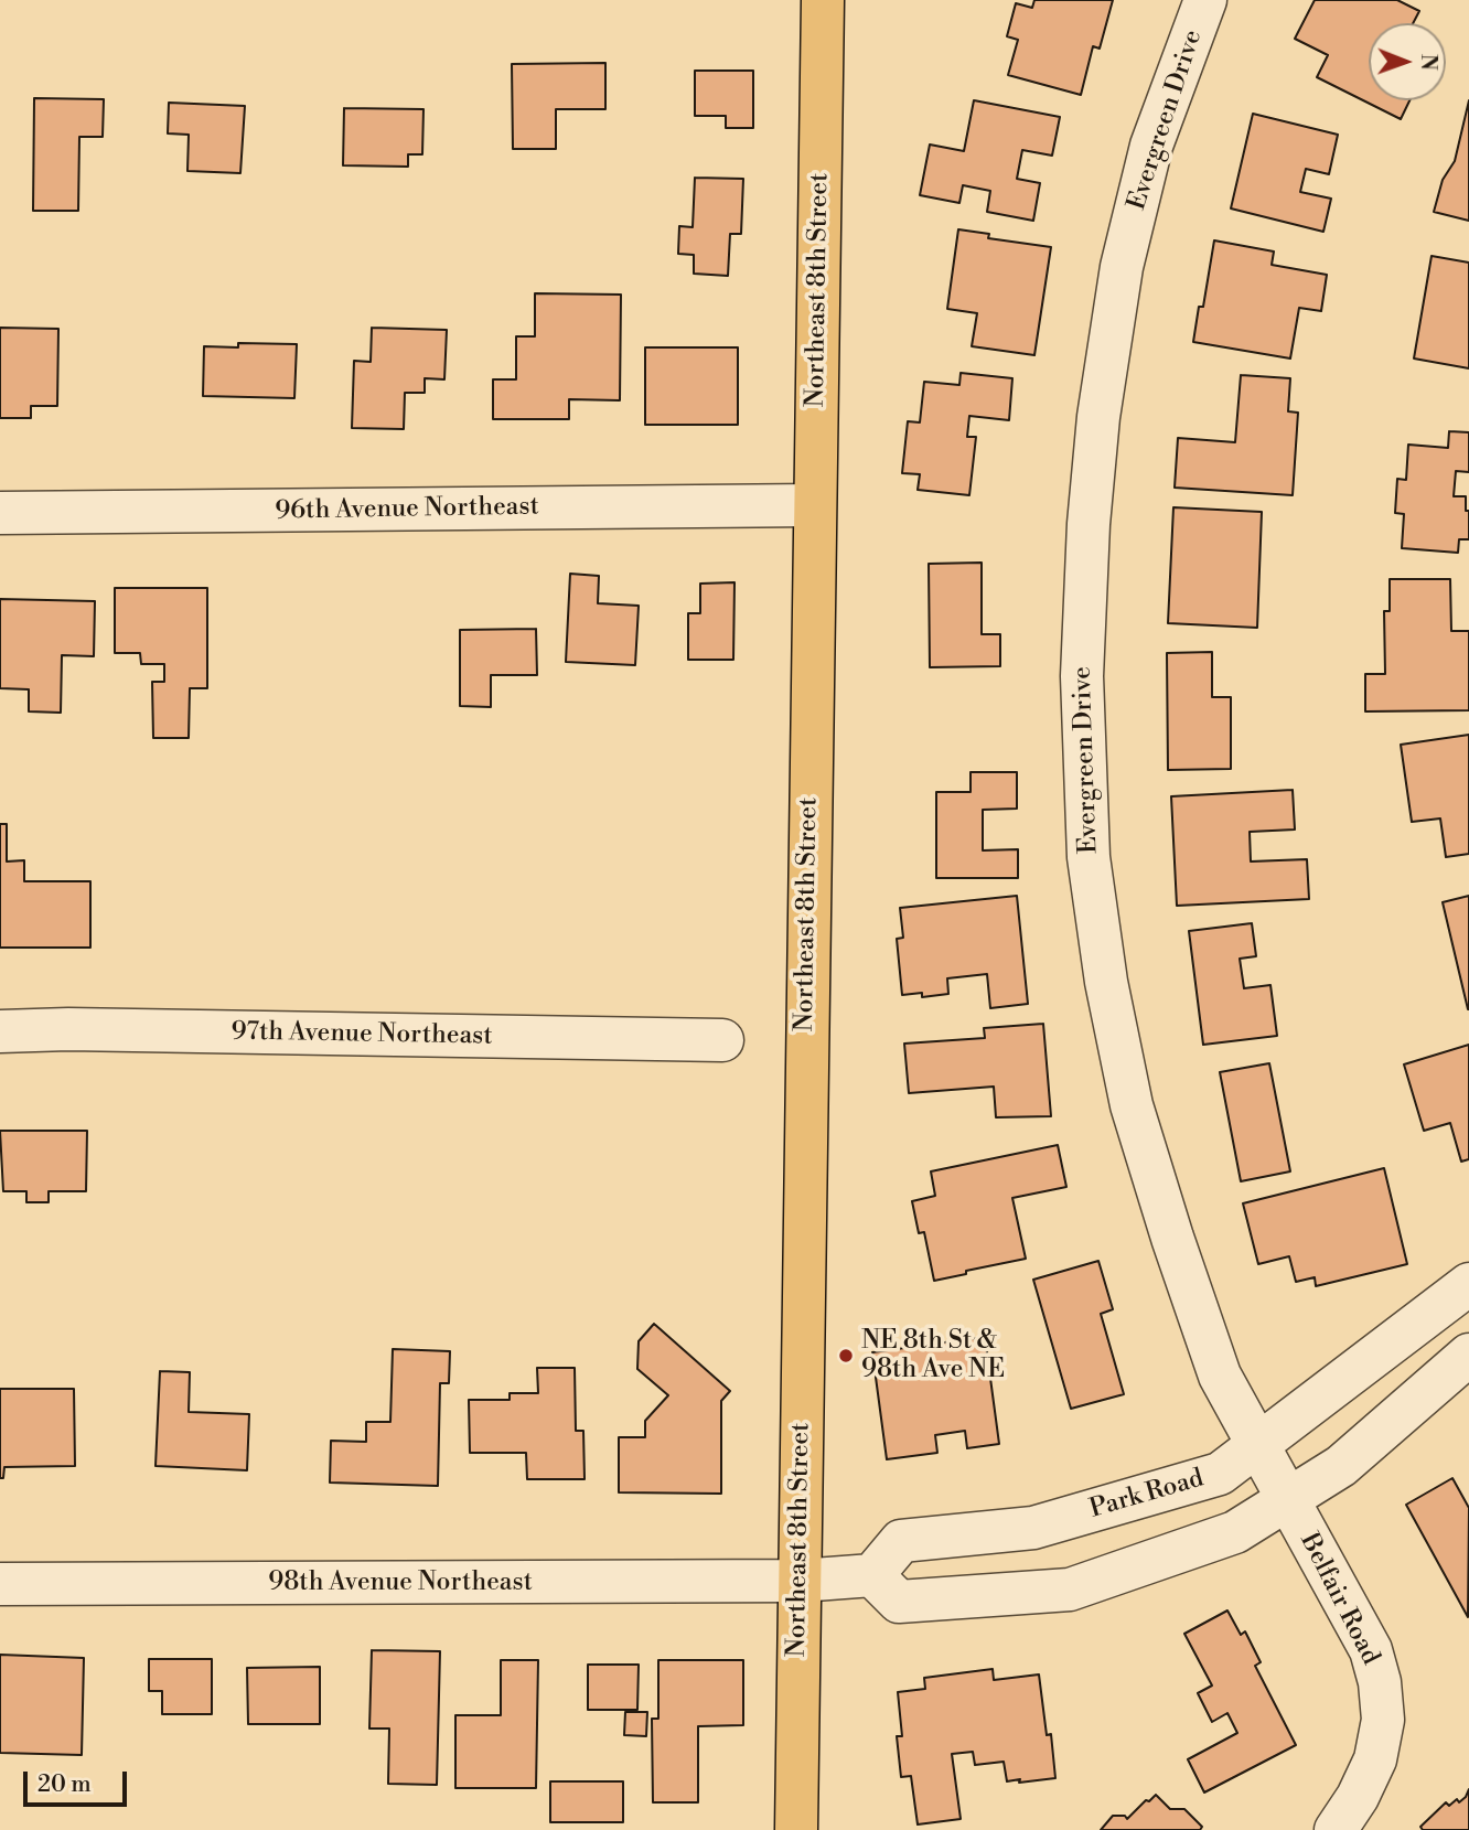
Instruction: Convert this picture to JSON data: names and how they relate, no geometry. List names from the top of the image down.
{
  "streets": {
    "main road": ["Northeast 8th Street"],
    "street": [
      "Evergreen Drive",
      "96th Avenue Northeast",
      "97th Avenue Northeast",
      "Park Road",
      "98th Avenue Northeast",
      "Belfair Road"
    ]
  },
  "crossings": [
    ["Evergreen Drive", "Park Road"],
    ["Evergreen Drive", "Belfair Road"],
    ["Northeast 8th Street", "96th Avenue Northeast"],
    ["Northeast 8th Street", "98th Avenue Northeast"]
  ],
  "places": ["NE 8th St & 98th Ave NE"],
  "scale_bar": "20 m",
  "north": "right"
}
